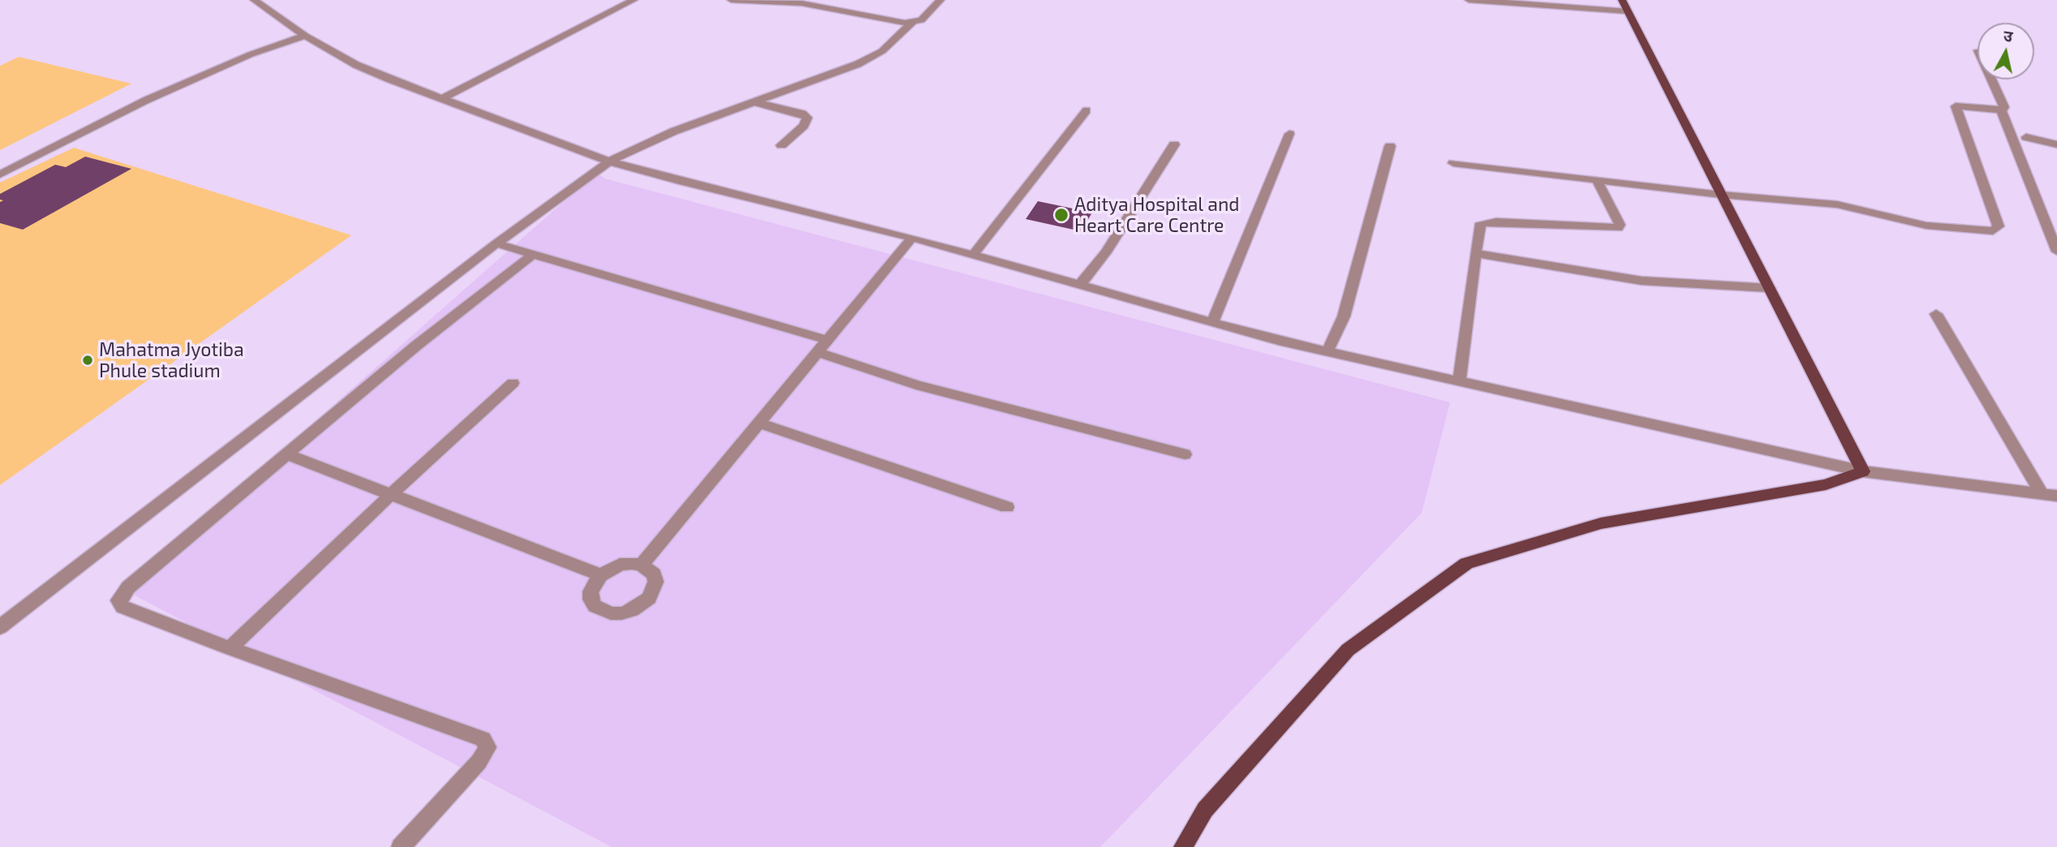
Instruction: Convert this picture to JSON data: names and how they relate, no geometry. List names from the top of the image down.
{
  "places": ["Aditya Hospital and Heart Care Centre", "Mahatma Jyotiba Phule stadium"],
  "north": "top"
}
